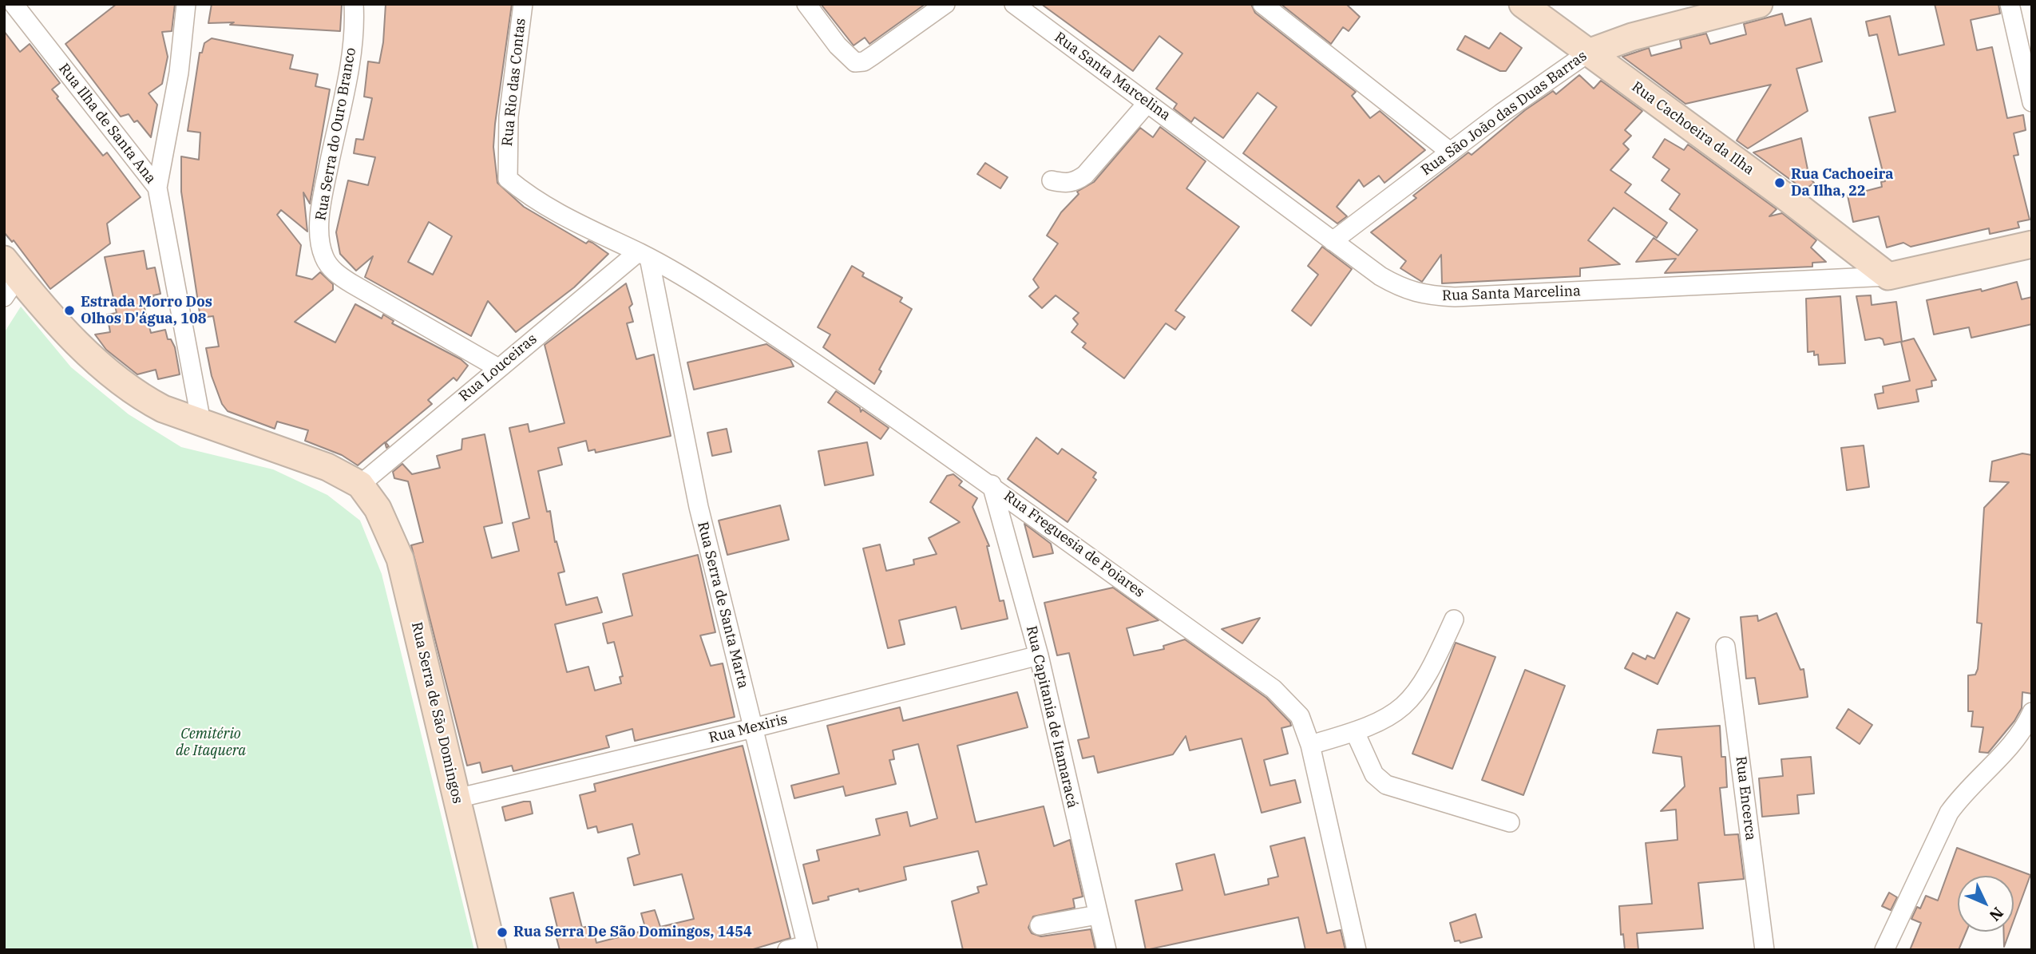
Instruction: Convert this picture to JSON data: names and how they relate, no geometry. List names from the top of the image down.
{
  "streets": {
    "main road": [
      "Rua Santa Marcelina",
      "Rua São João das Duas Barras",
      "Rua Cachoeira da Ilha",
      "Rua Serra de São Domingos"
    ],
    "street": [
      "Rua Rio das Contas",
      "Rua Ilha de Santa Ana",
      "Rua Serra do Ouro Branco",
      "Rua Louceiras",
      "Rua Freguesia de Poiares",
      "Rua Serra de Santa Marta",
      "Rua Capitania de Itamaracá",
      "Rua Mexiris",
      "Rua Encerca"
    ]
  },
  "crossings": [
    ["Rua Santa Marcelina", "Rua São João das Duas Barras"],
    ["Rua Santa Marcelina", "Rua Cachoeira da Ilha"],
    ["Rua Rio das Contas", "Rua Louceiras"],
    ["Rua Rio das Contas", "Rua Freguesia de Poiares"],
    ["Rua Rio das Contas", "Rua Serra de Santa Marta"],
    ["Rua São João das Duas Barras", "Rua Cachoeira da Ilha"],
    ["Rua Serra do Ouro Branco", "Rua Louceiras"],
    ["Rua Louceiras", "Rua Freguesia de Poiares"],
    ["Rua Louceiras", "Rua Serra de Santa Marta"],
    ["Rua Louceiras", "Rua Serra de São Domingos"],
    ["Rua Freguesia de Poiares", "Rua Serra de Santa Marta"],
    ["Rua Freguesia de Poiares", "Rua Capitania de Itamaracá"],
    ["Rua Serra de Santa Marta", "Rua Mexiris"],
    ["Rua Serra de São Domingos", "Rua Mexiris"],
    ["Rua Capitania de Itamaracá", "Rua Mexiris"]
  ],
  "parks": ["Cemitério de Itaquera"],
  "places": ["Rua Cachoeira Da Ilha, 22", "Estrada Morro Dos Olhos D'água, 108", "Rua Serra De São Domingos, 1454"],
  "north": "bottom right"
}
